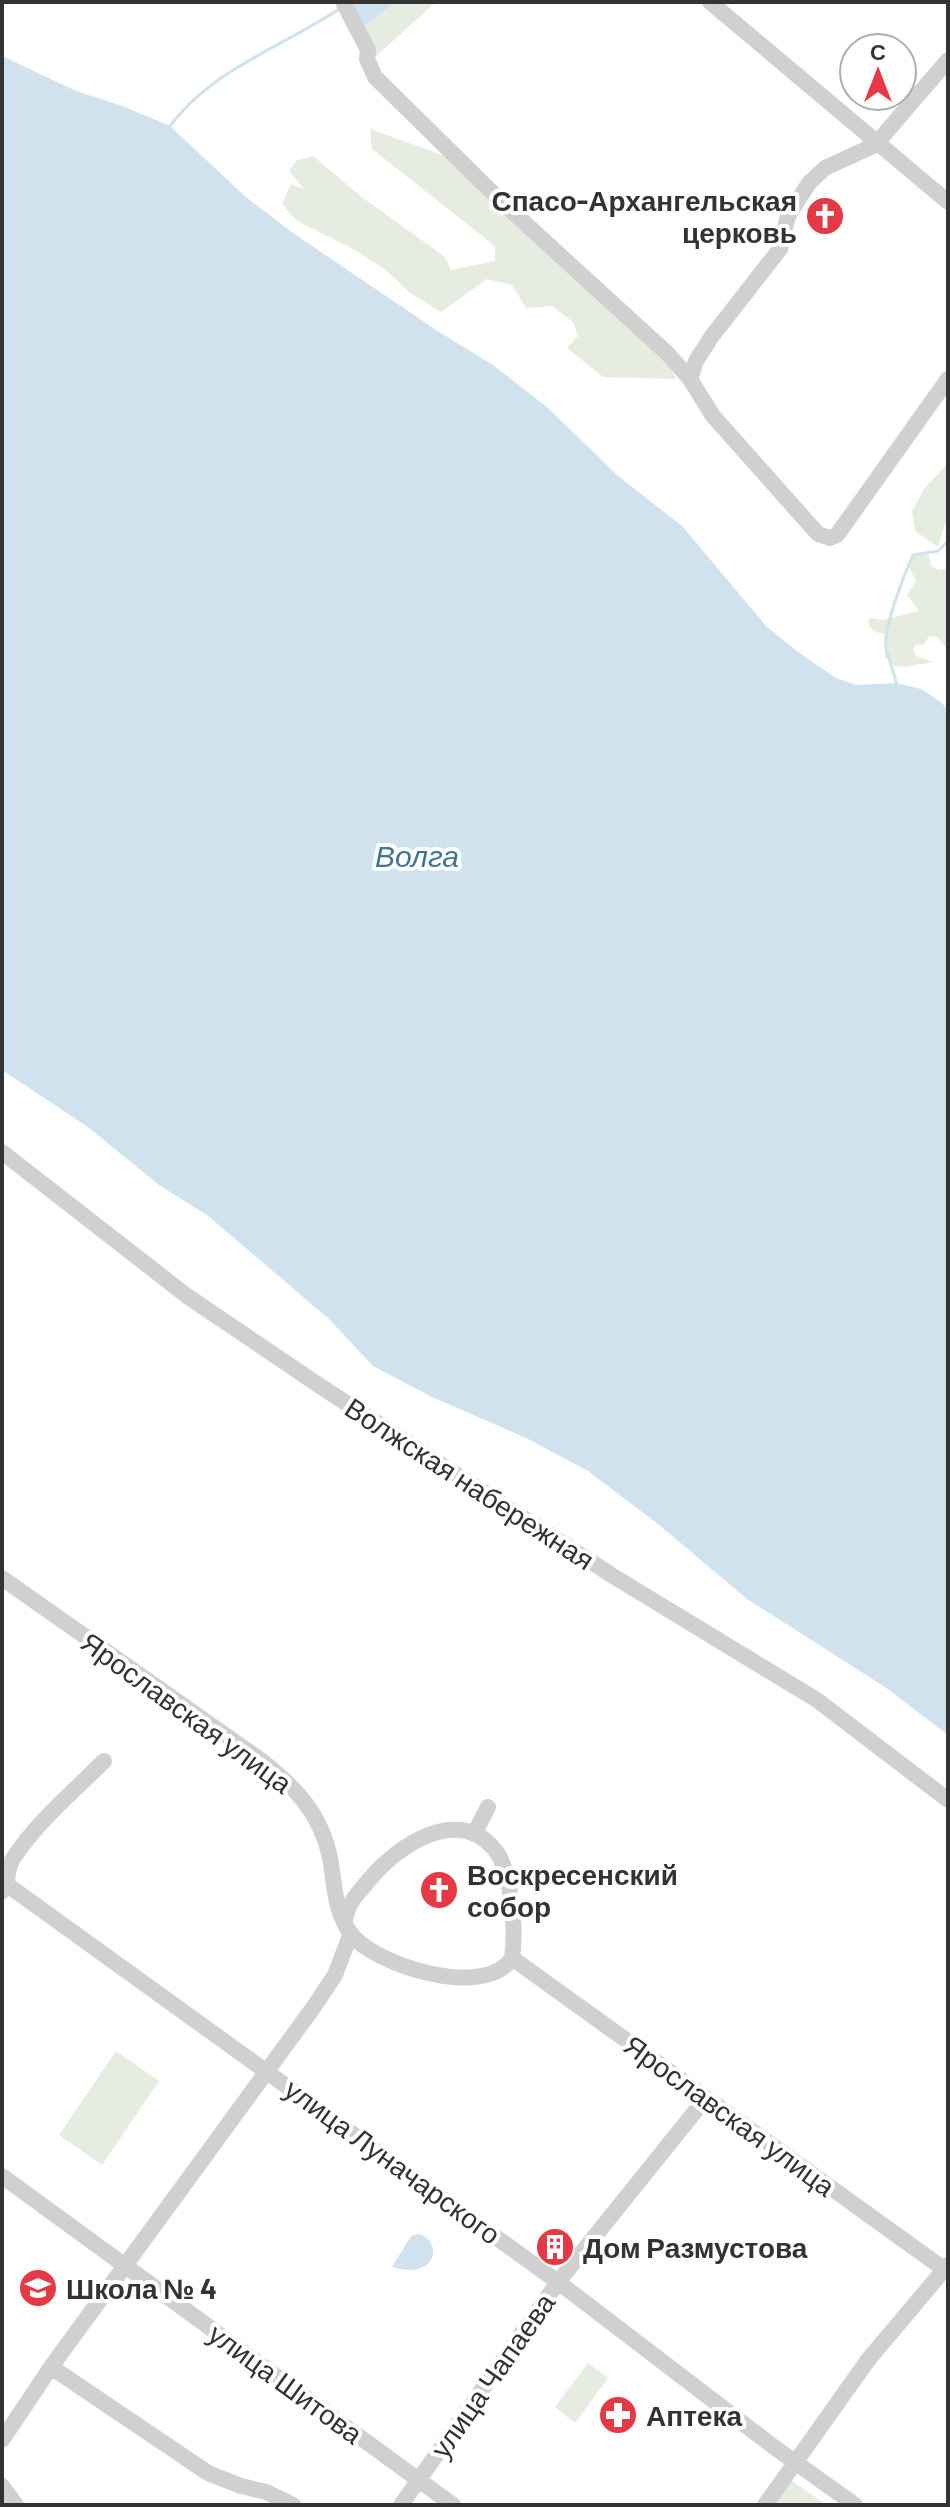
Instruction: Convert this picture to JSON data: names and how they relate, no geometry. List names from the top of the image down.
{
  "streets": {
    "street": [
      "Волжская набережная",
      "Ярославская улица",
      "улица Луначарского",
      "улица Чапаева",
      "улица Шитова"
    ]
  },
  "crossings": [
    ["Ярославская улица", "улица Чапаева"],
    ["улица Луначарского", "улица Чапаева"],
    ["улица Чапаева", "улица Шитова"]
  ],
  "water": ["Волга"],
  "places": {
    "church": ["Спасо-Архангельская церковь", "Воскресенский собор"],
    "building": ["Дом Размустова"],
    "school or university": ["Школа № 4"],
    "pharmacy": ["Аптека"]
  },
  "north": "top"
}
